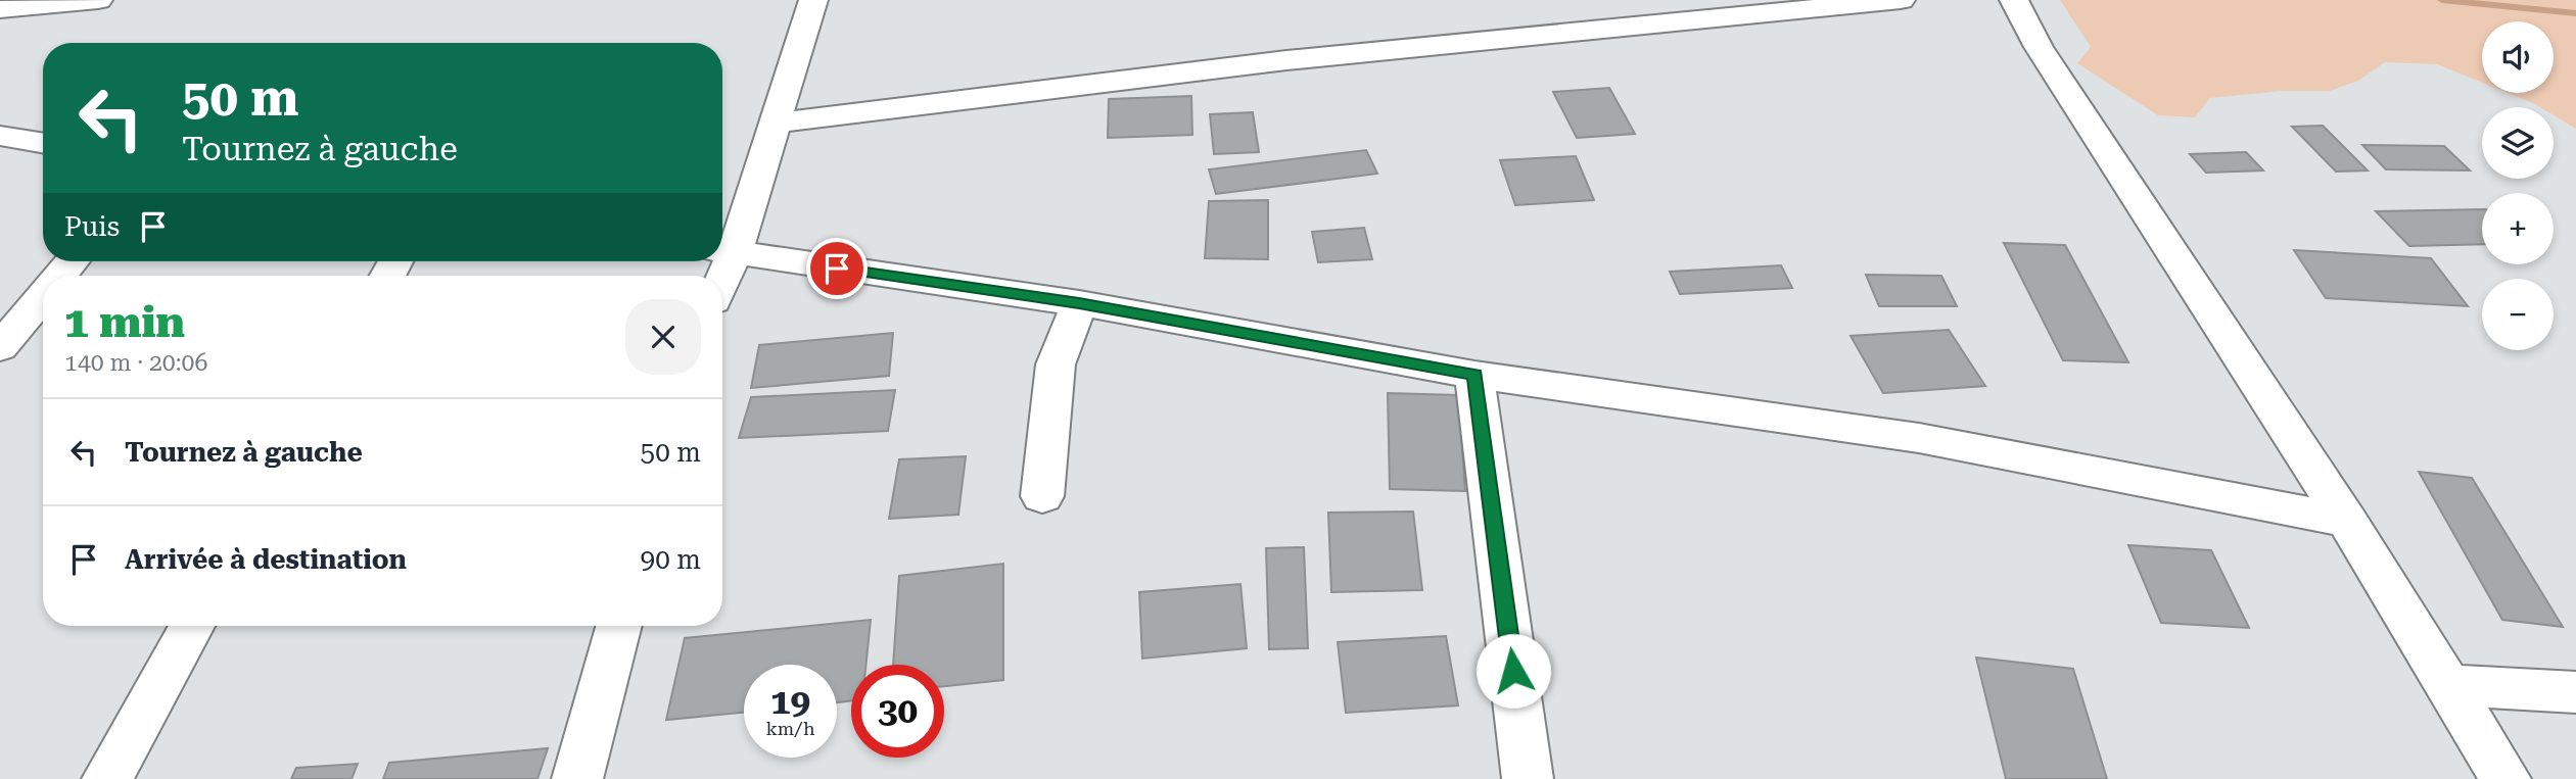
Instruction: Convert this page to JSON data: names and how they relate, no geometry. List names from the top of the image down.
{
  "page": {
    "map_buttons": ["+", "−"],
    "turn": ["50 m", "Tournez à gauche"],
    "then": "Puis",
    "heading": ["1 min", "140 m · 20:06"],
    "list": [
      {
        "name": "Tournez à gauche",
        "value": "50 m"
      },
      {
        "name": "Arrivée à destination",
        "value": "90 m"
      }
    ],
    "speed": "19 km/h",
    "limit": "30"
  }
}
